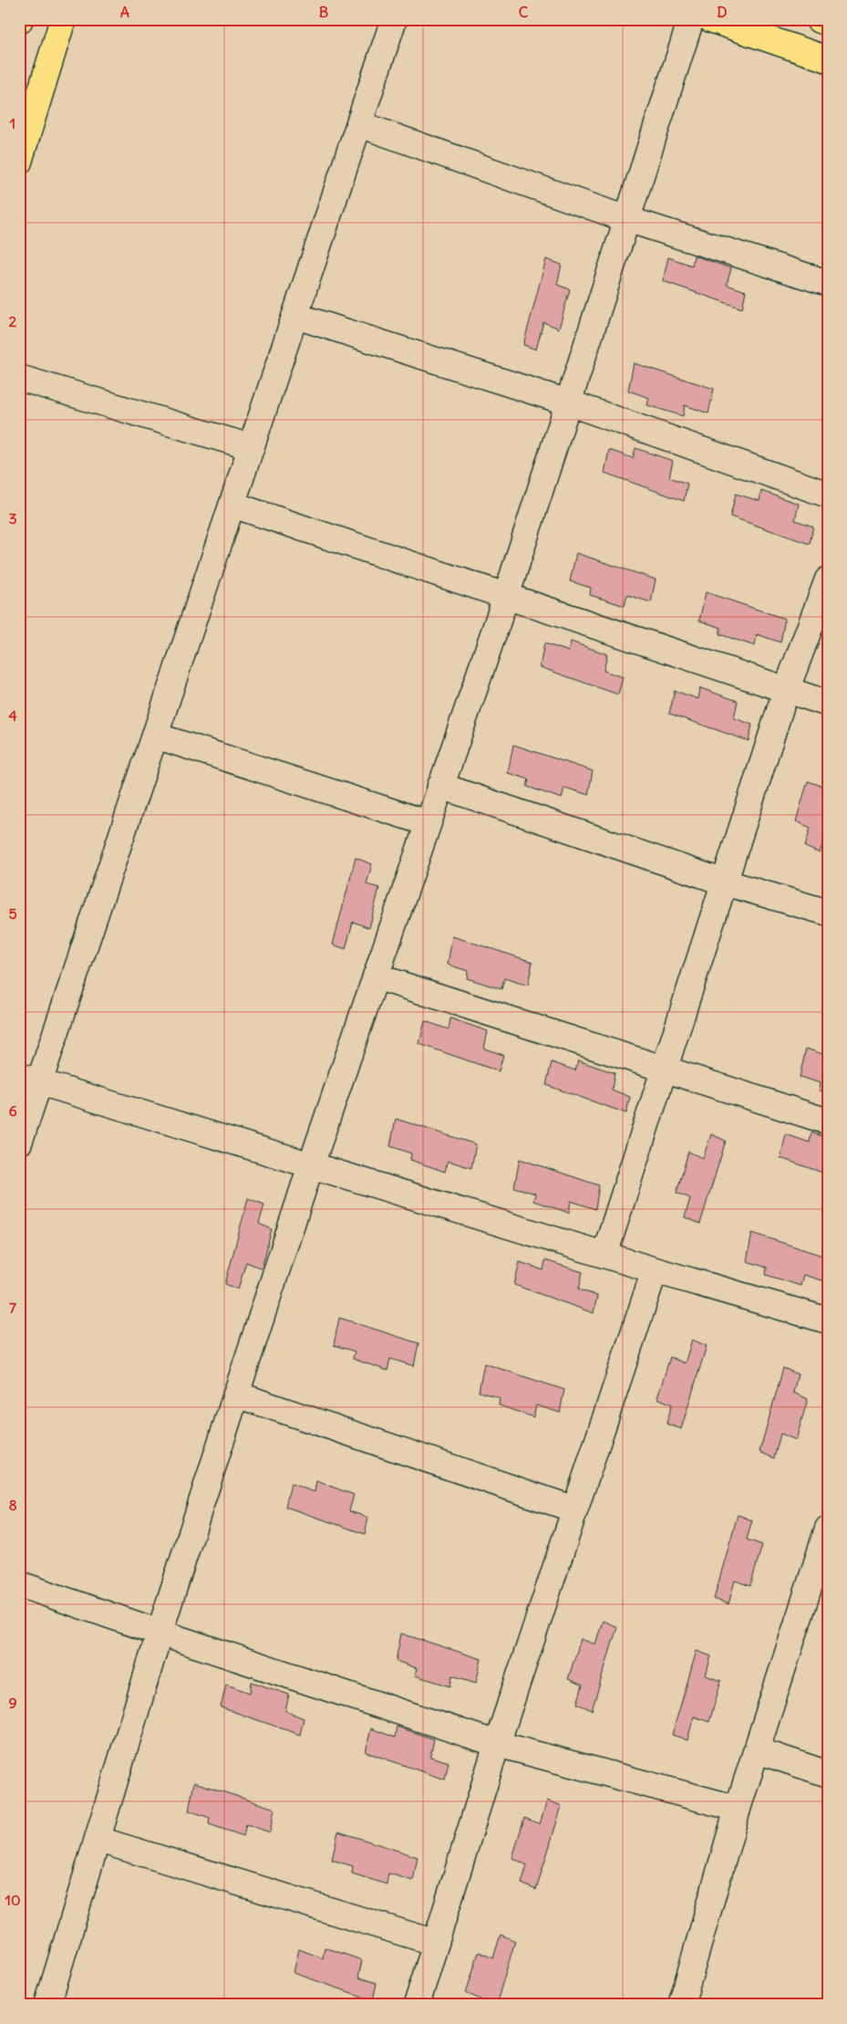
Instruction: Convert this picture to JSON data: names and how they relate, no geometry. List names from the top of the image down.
{
  "grid": {
    "columns": [
      "A",
      "B",
      "C",
      "D"
    ],
    "rows": [
      "1",
      "2",
      "3",
      "4",
      "5",
      "6",
      "7",
      "8",
      "9",
      "10"
    ]
  }
}
